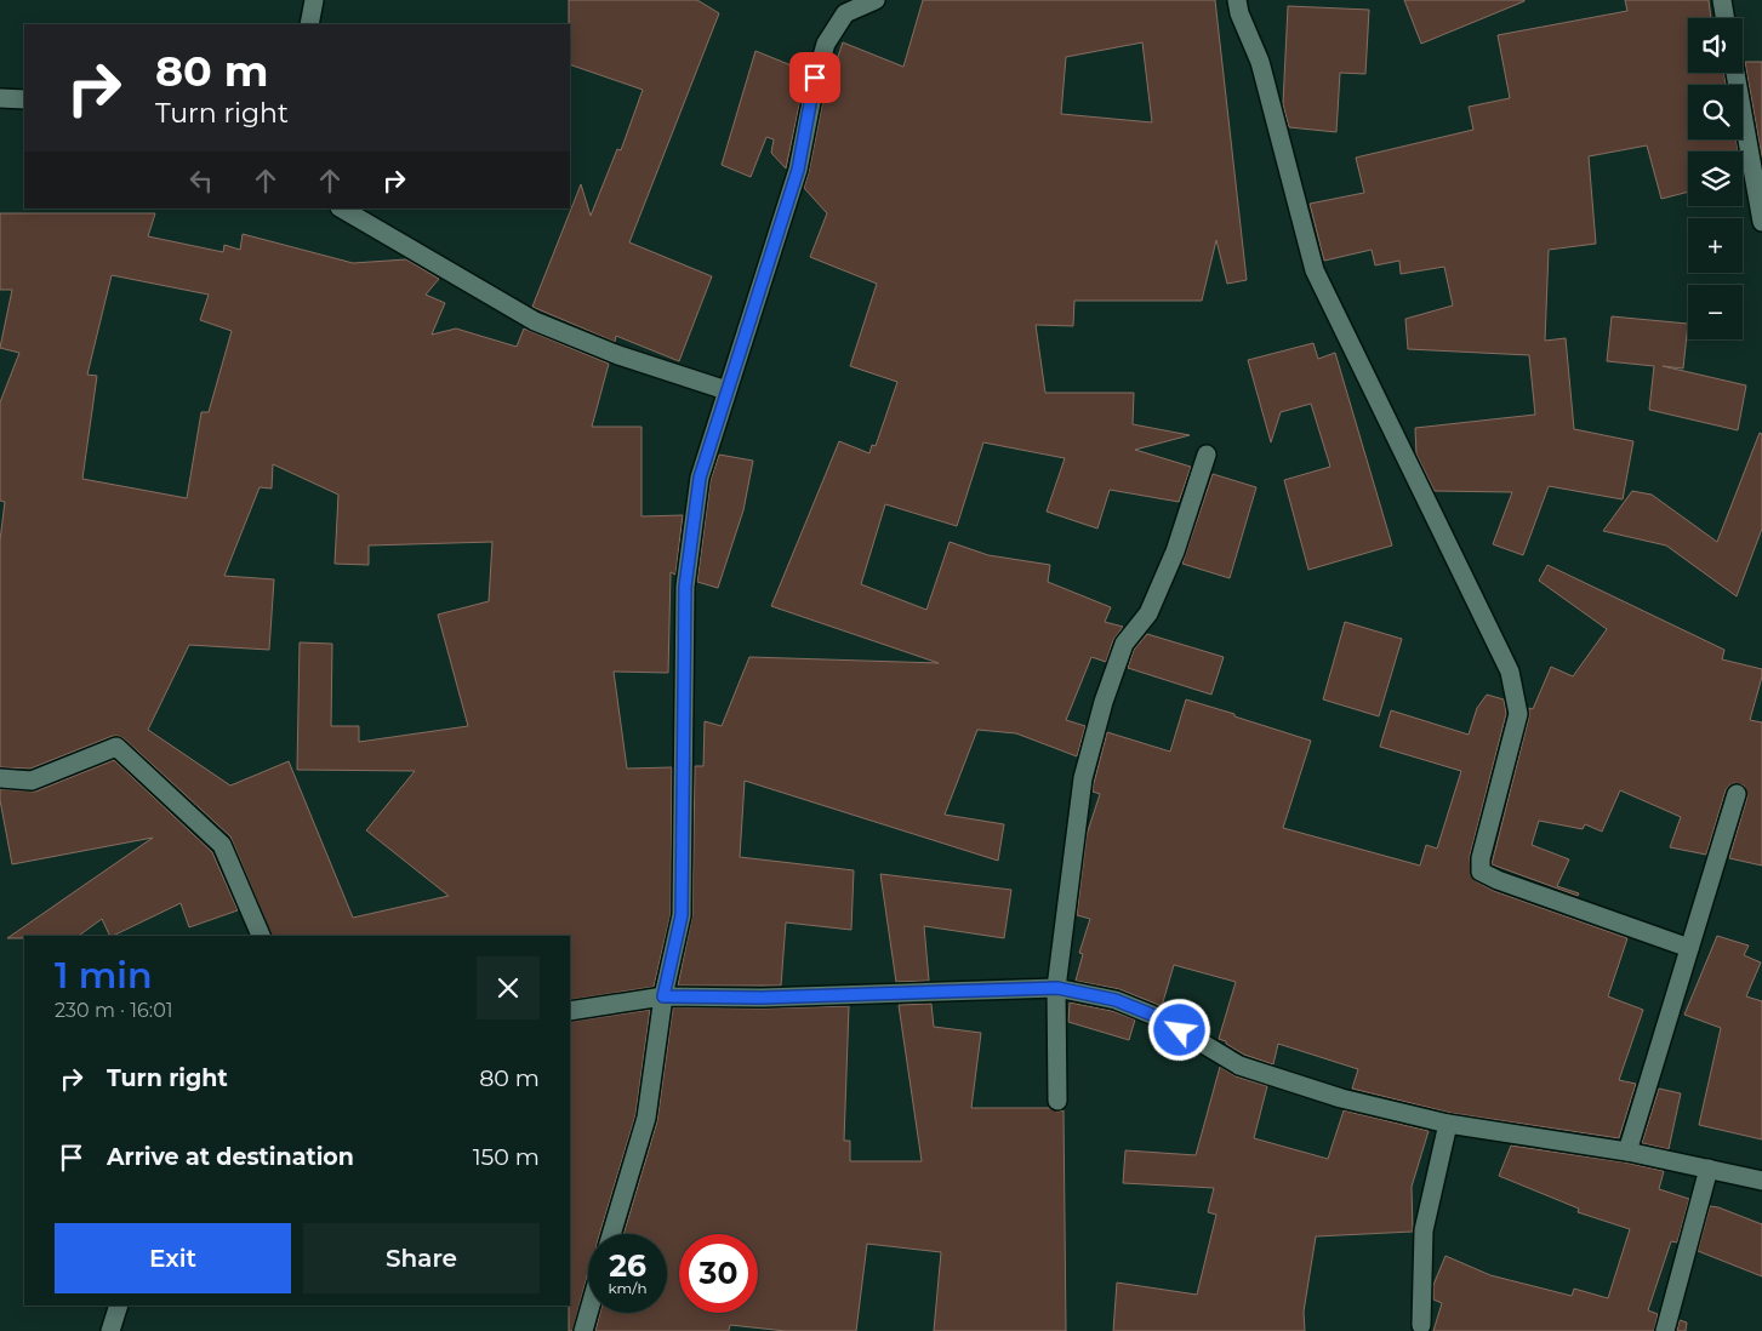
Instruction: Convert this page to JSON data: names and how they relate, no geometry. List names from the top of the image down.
{
  "page": {
    "map_buttons": ["+", "−"],
    "turn": ["80 m", "Turn right"],
    "heading": ["1 min", "230 m · 16:01"],
    "list": [
      {
        "name": "Turn right",
        "value": "80 m"
      },
      {
        "name": "Arrive at destination",
        "value": "150 m"
      }
    ],
    "buttons": ["Exit", "Share"],
    "speed": "26 km/h",
    "limit": "30"
  }
}
